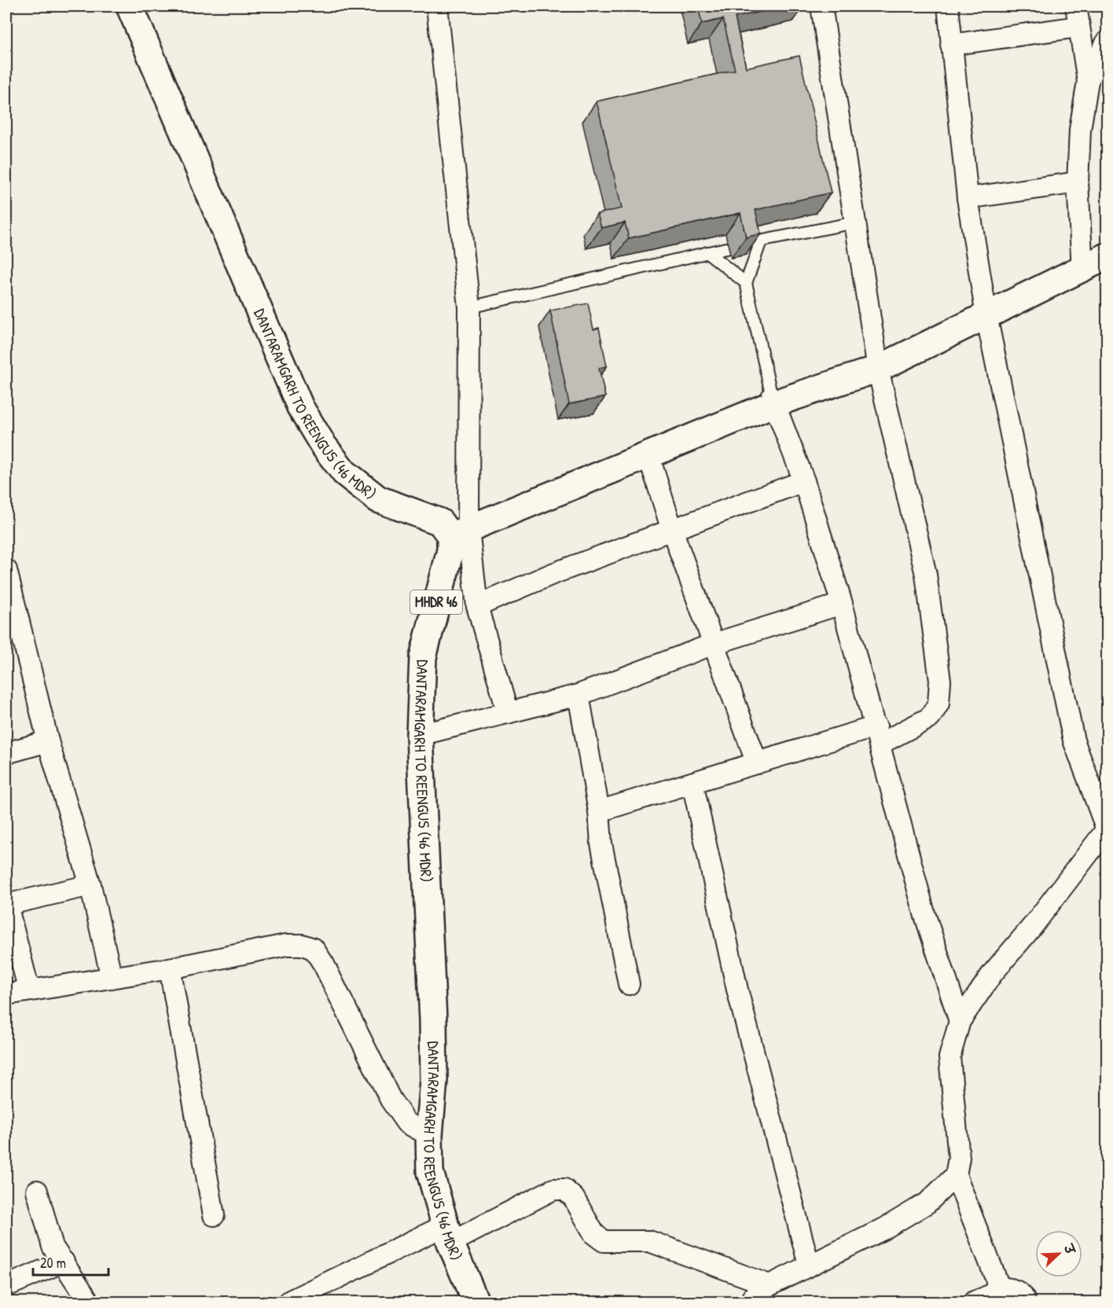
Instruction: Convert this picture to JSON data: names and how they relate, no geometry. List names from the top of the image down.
{
  "streets": {
    "main road": ["DANTARAMGARH TO REENGUS (46 MDR)", "MHDR 46"]
  },
  "scale_bar": "20 m",
  "north": "top right"
}
